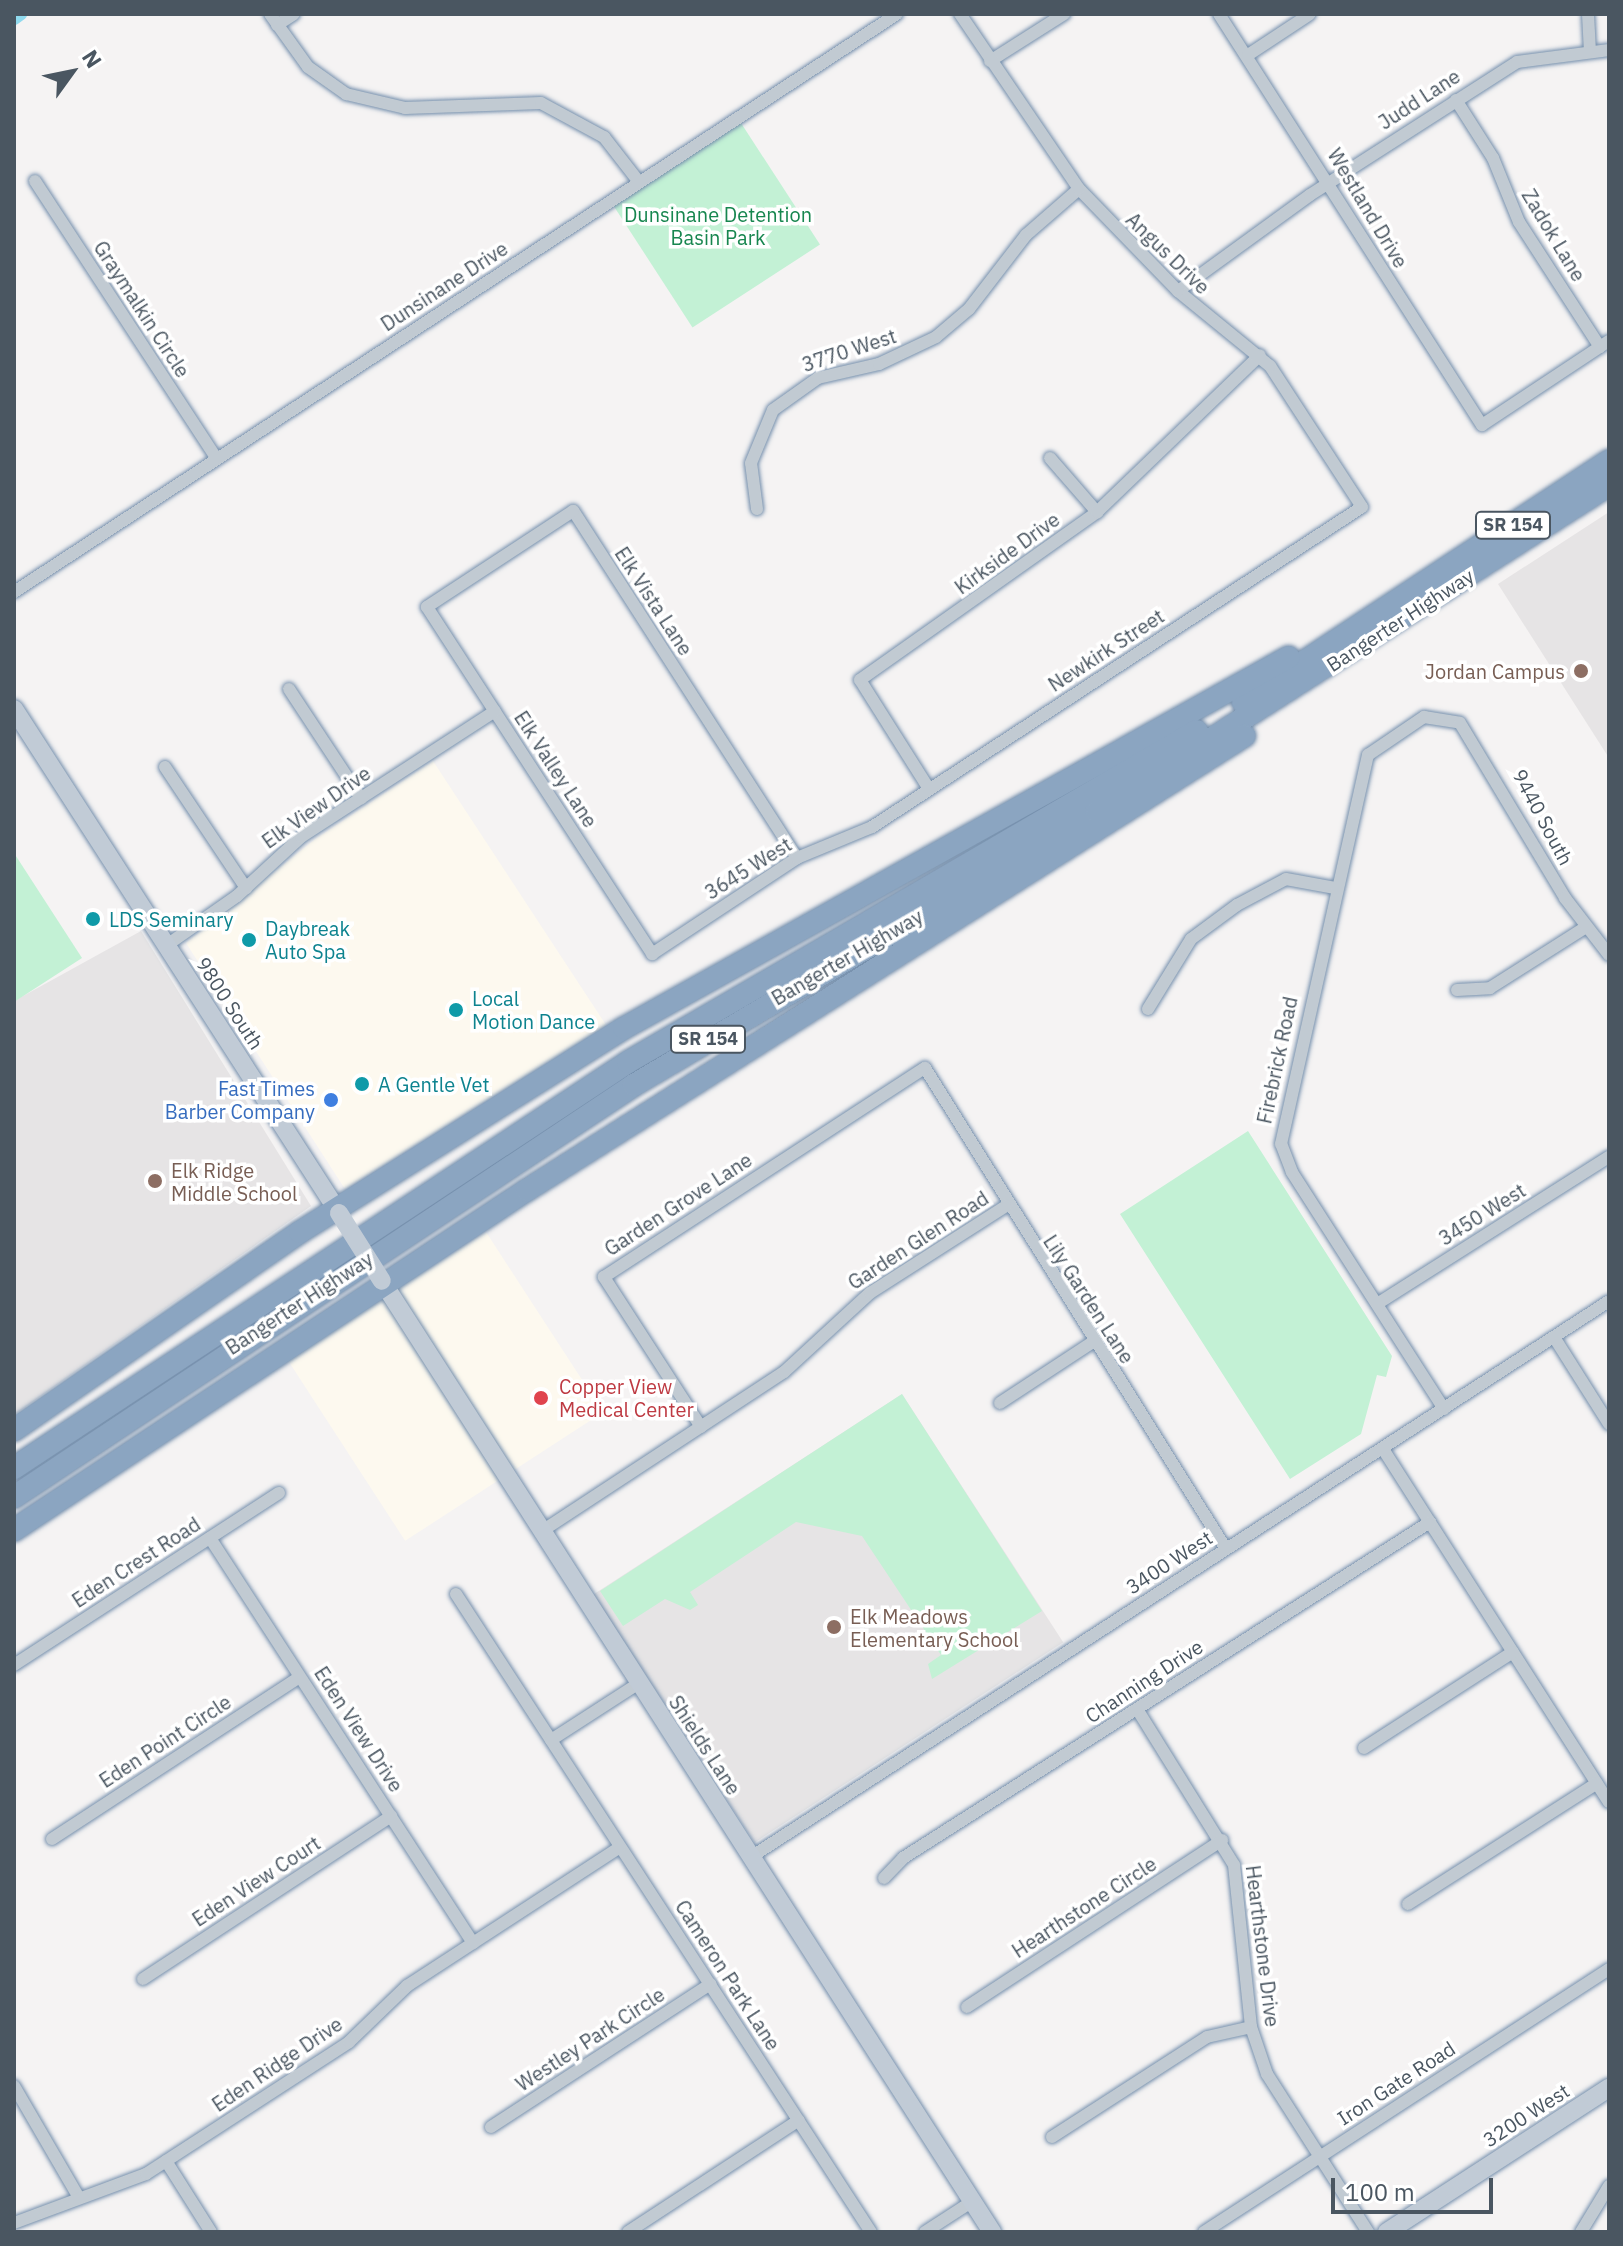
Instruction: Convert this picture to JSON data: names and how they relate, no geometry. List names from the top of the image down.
{
  "streets": {
    "highway": ["SR 154", "Bangerter Highway"],
    "main road": ["9800 South", "Shields Lane", "3200 West"],
    "street": [
      "Judd Lane",
      "Westland Drive",
      "Zadok Lane",
      "Angus Drive",
      "Dunsinane Drive",
      "Graymalkin Circle",
      "3770 West",
      "Kirkside Drive",
      "Elk Vista Lane",
      "Newkirk Street",
      "Elk Valley Lane",
      "Elk View Drive",
      "9440 South",
      "3645 West",
      "Firebrick Road",
      "Garden Grove Lane",
      "3450 West",
      "Garden Glen Road",
      "Lily Garden Lane",
      "Eden Crest Road",
      "3400 West",
      "Channing Drive",
      "Eden View Drive",
      "Eden Point Circle",
      "Eden View Court",
      "Hearthstone Circle",
      "Hearthstone Drive",
      "Cameron Park Lane",
      "Westley Park Circle",
      "Eden Ridge Drive",
      "Iron Gate Road"
    ]
  },
  "crossings": [
    ["Judd Lane", "Westland Drive"],
    ["Judd Lane", "Zadok Lane"],
    ["Judd Lane", "Angus Drive"],
    ["Westland Drive", "Zadok Lane"],
    ["Angus Drive", "3770 West"],
    ["Angus Drive", "Kirkside Drive"],
    ["Angus Drive", "Newkirk Street"],
    ["Dunsinane Drive", "Graymalkin Circle"],
    ["Kirkside Drive", "Newkirk Street"],
    ["Elk Vista Lane", "Elk Valley Lane"],
    ["Elk Vista Lane", "3645 West"],
    ["Newkirk Street", "3645 West"],
    ["Elk Valley Lane", "Elk View Drive"],
    ["Elk Valley Lane", "3645 West"],
    ["Elk View Drive", "9800 South"],
    ["9440 South", "Firebrick Road"],
    ["9800 South", "Shields Lane"],
    ["Firebrick Road", "3450 West"],
    ["Firebrick Road", "3400 West"],
    ["Garden Grove Lane", "Garden Glen Road"],
    ["Garden Grove Lane", "Lily Garden Lane"],
    ["Garden Glen Road", "Lily Garden Lane"],
    ["Garden Glen Road", "Shields Lane"],
    ["Lily Garden Lane", "3400 West"],
    ["Eden Crest Road", "Eden View Drive"],
    ["3400 West", "Shields Lane"],
    ["Channing Drive", "Hearthstone Drive"],
    ["Eden View Drive", "Eden Point Circle"],
    ["Eden View Drive", "Eden View Court"],
    ["Eden View Drive", "Eden Ridge Drive"],
    ["Hearthstone Circle", "Hearthstone Drive"],
    ["Hearthstone Drive", "Iron Gate Road"],
    ["Cameron Park Lane", "Westley Park Circle"],
    ["Cameron Park Lane", "Eden Ridge Drive"]
  ],
  "parks": ["Dunsinane Detention Basin Park"],
  "places": [
    "Jordan Campus",
    "LDS Seminary",
    "Daybreak Auto Spa",
    "Local Motion Dance",
    "A Gentle Vet",
    "Fast Times Barber Company",
    "Elk Ridge Middle School",
    "Copper View Medical Center",
    "Elk Meadows Elementary School"
  ],
  "scale_bar": "100 m",
  "north": "top right"
}
